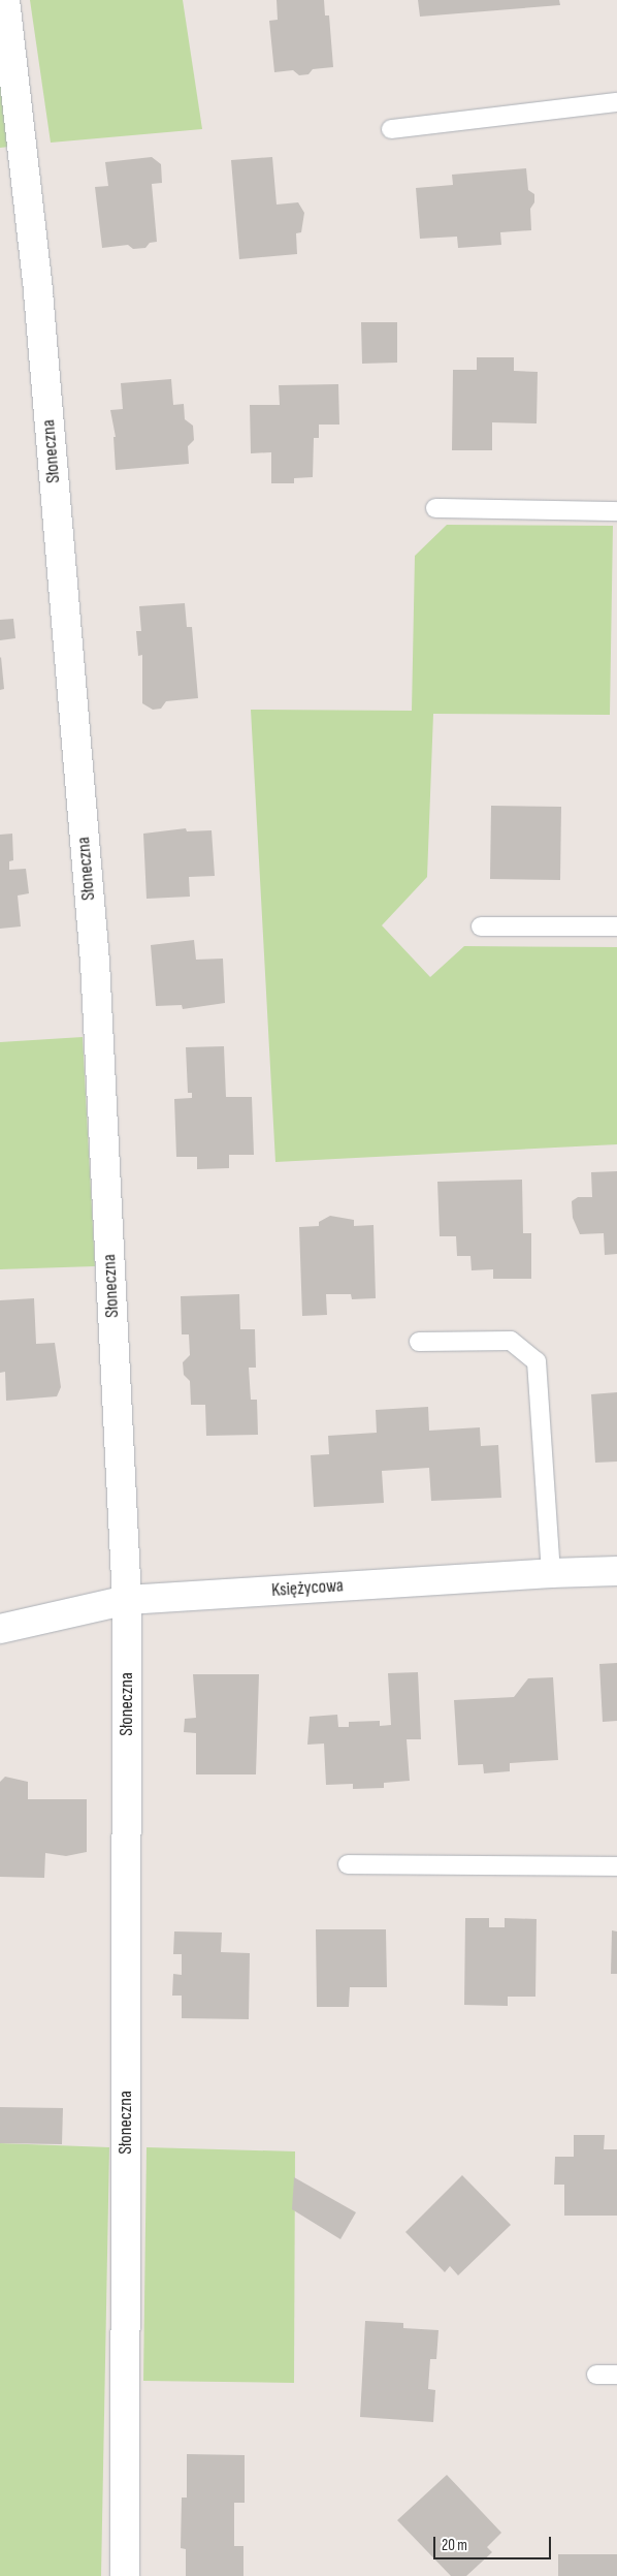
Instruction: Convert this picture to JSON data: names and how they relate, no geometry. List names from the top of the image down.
{
  "streets": {
    "street": ["Słoneczna", "Księżycowa"]
  },
  "crossings": [
    ["Słoneczna", "Księżycowa"]
  ],
  "scale_bar": "20 m"
}
